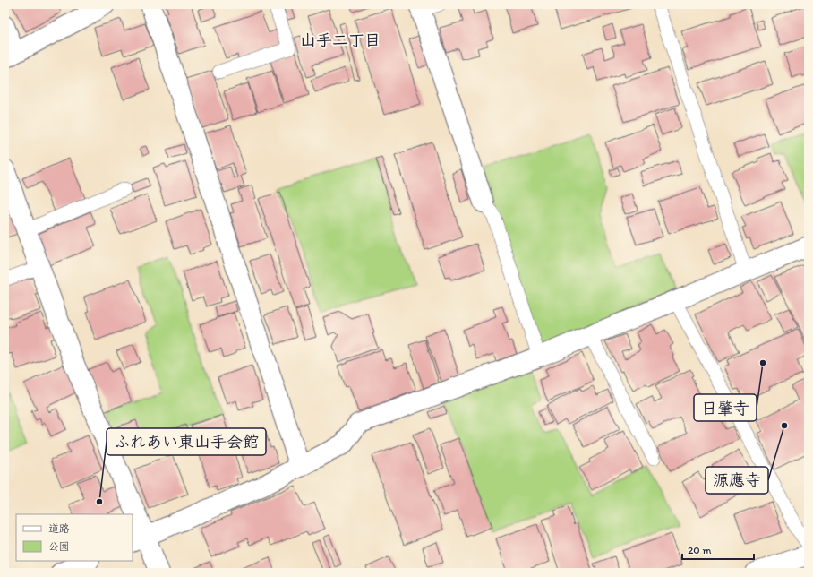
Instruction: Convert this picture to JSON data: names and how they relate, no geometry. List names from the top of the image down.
{
  "districts": ["山手二丁目"],
  "places": ["日肇寺", "源應寺", "ふれあい東山手会館"],
  "legend": ["道路", "公園"],
  "scale_bar": "20 m"
}
